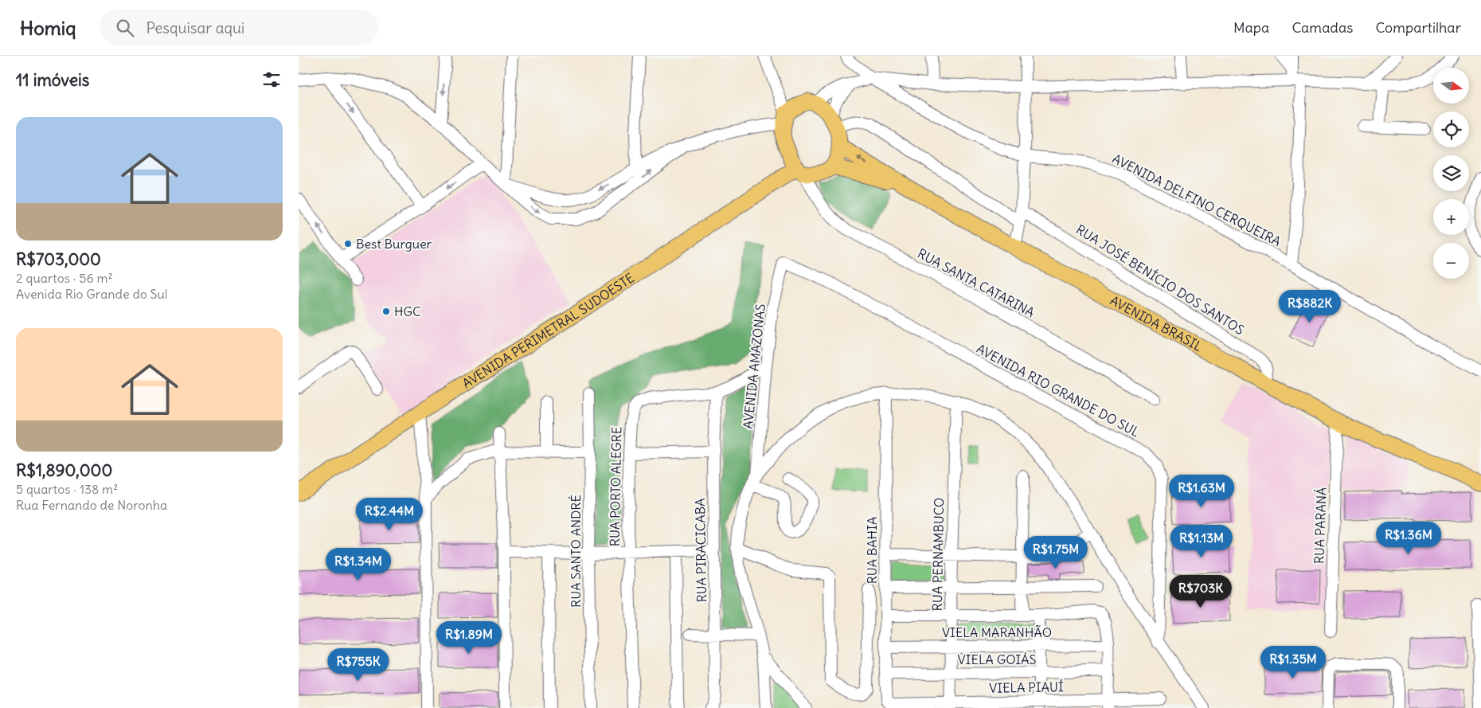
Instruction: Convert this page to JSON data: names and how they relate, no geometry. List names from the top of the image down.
{
  "streets": {
    "main road": ["AVENIDA BRASIL", "AVENIDA PERIMETRAL SUDOESTE"],
    "street": [
      "AVENIDA DELFINO CERQUEIRA",
      "RUA JOSÉ BENÍCIO DOS SANTOS",
      "RUA SANTA CATARINA",
      "AVENIDA AMAZONAS",
      "AVENIDA RIO GRANDE DO SUL",
      "RUA PORTO ALEGRE",
      "RUA PARANÁ",
      "RUA PIRACICABA",
      "RUA BAHIA",
      "RUA SANTO ANDRÉ",
      "RUA PERNAMBUCO",
      "VIELA MARANHÃO",
      "VIELA GOIÁS",
      "VIELA PIAUÍ"
    ]
  },
  "crossings": [
    ["RUA JOSÉ BENÍCIO DOS SANTOS", "RUA SANTA CATARINA"],
    ["RUA JOSÉ BENÍCIO DOS SANTOS", "AVENIDA BRASIL"],
    ["RUA JOSÉ BENÍCIO DOS SANTOS", "AVENIDA PERIMETRAL SUDOESTE"],
    ["RUA SANTA CATARINA", "AVENIDA BRASIL"],
    ["RUA SANTA CATARINA", "AVENIDA PERIMETRAL SUDOESTE"],
    ["AVENIDA BRASIL", "AVENIDA PERIMETRAL SUDOESTE"],
    ["AVENIDA BRASIL", "RUA PARANÁ"],
    ["AVENIDA AMAZONAS", "AVENIDA RIO GRANDE DO SUL"],
    ["AVENIDA AMAZONAS", "RUA PORTO ALEGRE"],
    ["AVENIDA AMAZONAS", "RUA BAHIA"],
    ["AVENIDA AMAZONAS", "RUA PERNAMBUCO"],
    ["RUA PORTO ALEGRE", "RUA PIRACICABA"],
    ["RUA BAHIA", "VIELA MARANHÃO"],
    ["RUA BAHIA", "VIELA GOIÁS"],
    ["RUA BAHIA", "VIELA PIAUÍ"],
    ["RUA PERNAMBUCO", "VIELA MARANHÃO"],
    ["RUA PERNAMBUCO", "VIELA GOIÁS"],
    ["RUA PERNAMBUCO", "VIELA PIAUÍ"]
  ],
  "places": ["Best Burguer", "HGC"],
  "north": "right",
  "page": {
    "header": "Homiq",
    "search": "Pesquisar aqui",
    "nav": ["Mapa", "Camadas", "Compartilhar"],
    "heading": "11 imóveis",
    "map_buttons": ["+", "−"],
    "list": [
      {
        "name": "R$703,000",
        "note": "2 quartos · 56 m² · Avenida Rio Grande do Sul"
      },
      {
        "name": "R$1,890,000",
        "note": "5 quartos · 138 m² · Rua Fernando de Noronha"
      }
    ],
    "price": [
      "R$882K",
      "R$1.63M",
      "R$2.44M",
      "R$1.36M",
      "R$1.13M",
      "R$1.75M",
      "R$1.34M",
      "R$703K",
      "R$1.89M",
      "R$1.35M",
      "R$755K"
    ]
  }
}
